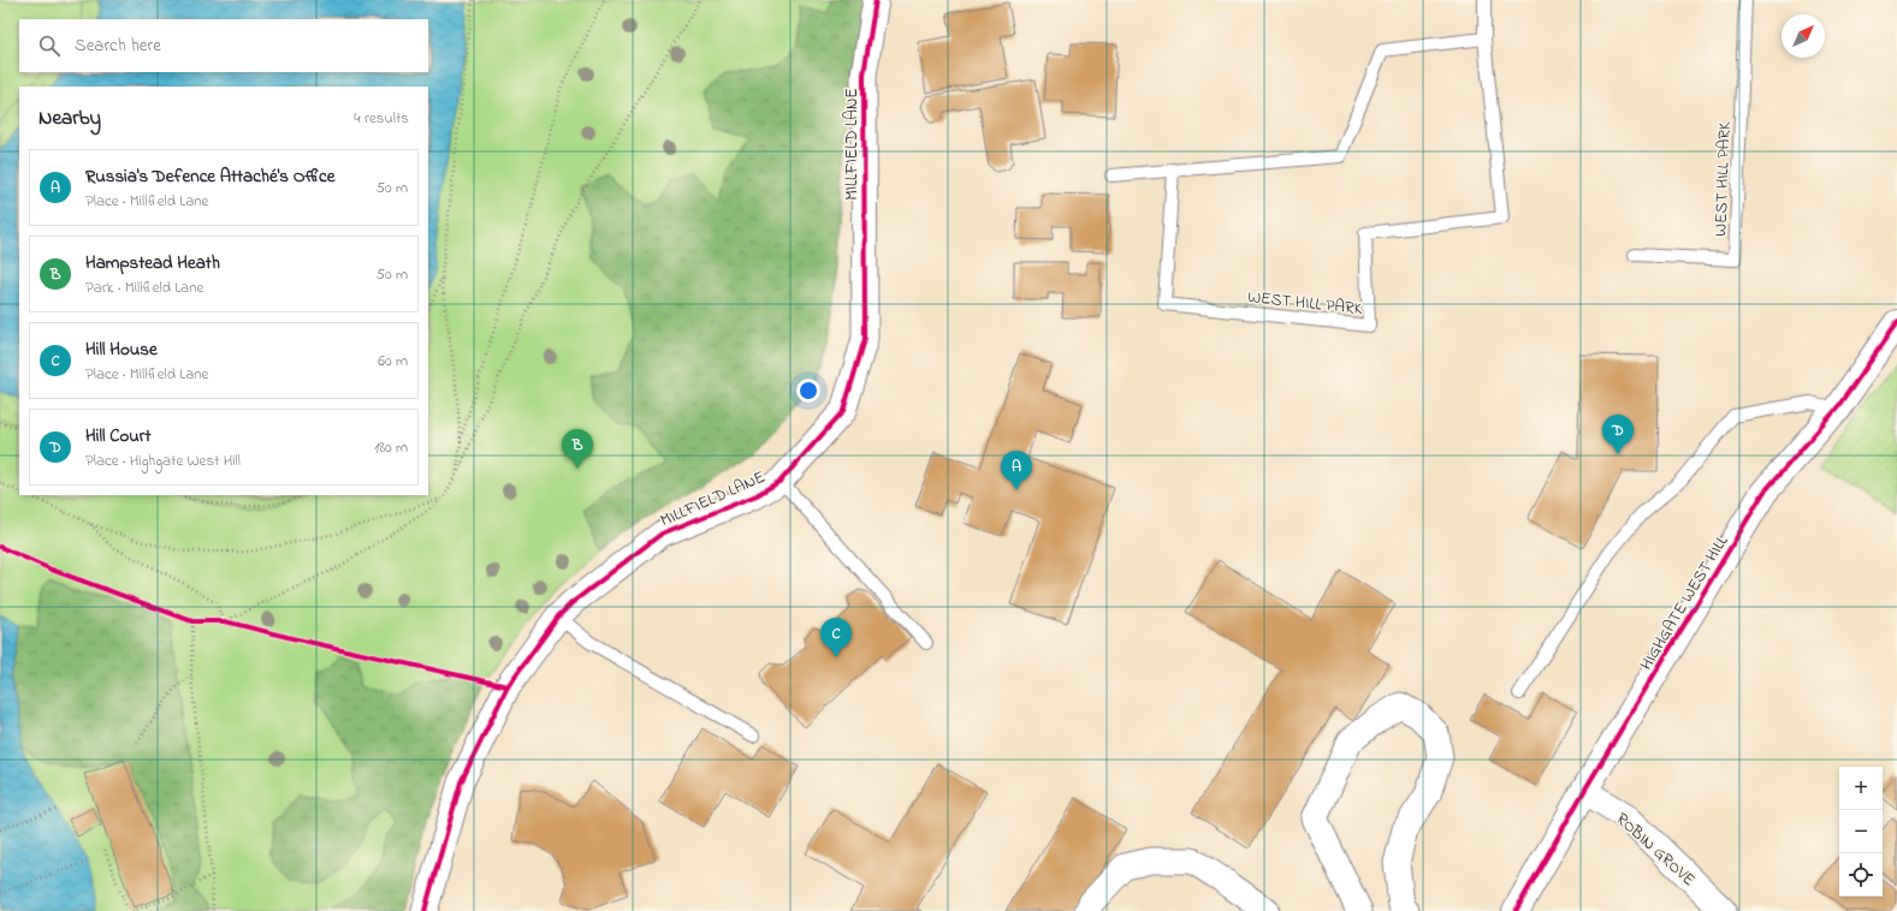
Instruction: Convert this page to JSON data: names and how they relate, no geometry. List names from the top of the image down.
{
  "streets": {
    "street": ["MILLFIELD LANE", "HIGHGATE WEST HILL", "ROBIN GROVE"],
    "lane": ["WEST HILL PARK"]
  },
  "crossings": [
    ["HIGHGATE WEST HILL", "ROBIN GROVE"]
  ],
  "north": "top right",
  "page": {
    "search": "Search here",
    "heading": ["Nearby", "4 results"],
    "list": [
      {
        "mark": "A",
        "name": "Russia's Defence Attaché's Office",
        "note": "Place · Millfield Lane",
        "value": "50 m"
      },
      {
        "mark": "B",
        "name": "Hampstead Heath",
        "note": "Park · Millfield Lane",
        "value": "50 m"
      },
      {
        "mark": "C",
        "name": "Hill House",
        "note": "Place · Millfield Lane",
        "value": "60 m"
      },
      {
        "mark": "D",
        "name": "Hill Court",
        "note": "Place · Highgate West Hill",
        "value": "180 m"
      }
    ],
    "pins": [
      "D",
      "B",
      "A",
      "C"
    ],
    "map_buttons": ["+", "−"]
  }
}
